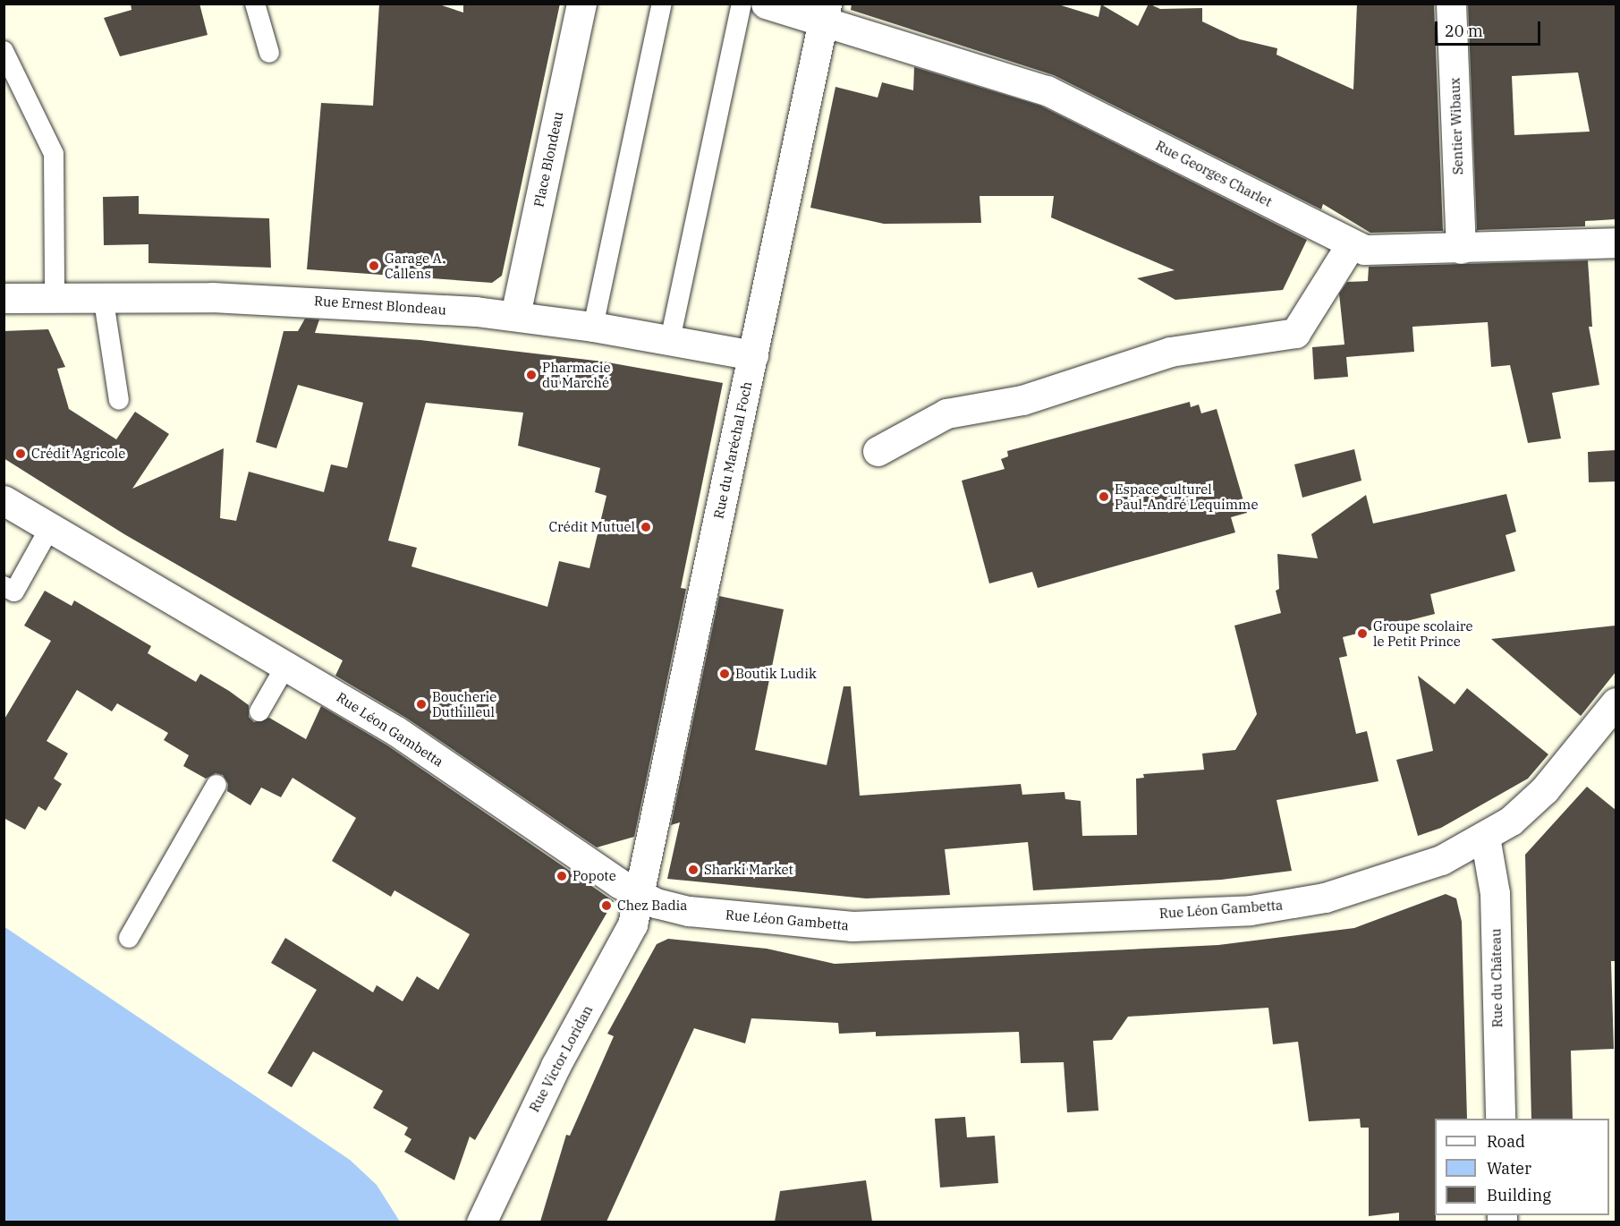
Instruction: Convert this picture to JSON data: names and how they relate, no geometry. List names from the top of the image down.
{
  "streets": {
    "street": [
      "Sentier Wibaux",
      "Place Blondeau",
      "Rue Georges Charlet",
      "Rue Ernest Blondeau",
      "Rue du Maréchal Foch",
      "Rue Léon Gambetta",
      "Rue du Château",
      "Rue Victor Loridan"
    ]
  },
  "crossings": [
    ["Sentier Wibaux", "Rue Georges Charlet"],
    ["Place Blondeau", "Rue Ernest Blondeau"],
    ["Rue Georges Charlet", "Rue du Maréchal Foch"],
    ["Rue Ernest Blondeau", "Rue du Maréchal Foch"],
    ["Rue du Maréchal Foch", "Rue Léon Gambetta"],
    ["Rue du Maréchal Foch", "Rue Victor Loridan"],
    ["Rue Léon Gambetta", "Rue du Château"],
    ["Rue Léon Gambetta", "Rue Victor Loridan"]
  ],
  "places": [
    "Garage A. Callens",
    "Pharmacie du Marché",
    "Crédit Agricole",
    "Espace culturel Paul-André Lequimme",
    "Crédit Mutuel",
    "Groupe scolaire le Petit Prince",
    "Boutik Ludik",
    "Boucherie Duthilleul",
    "Sharki Market",
    "Popote",
    "Chez Badia"
  ],
  "legend": ["Road", "Water", "Building"],
  "scale_bar": "20 m"
}
